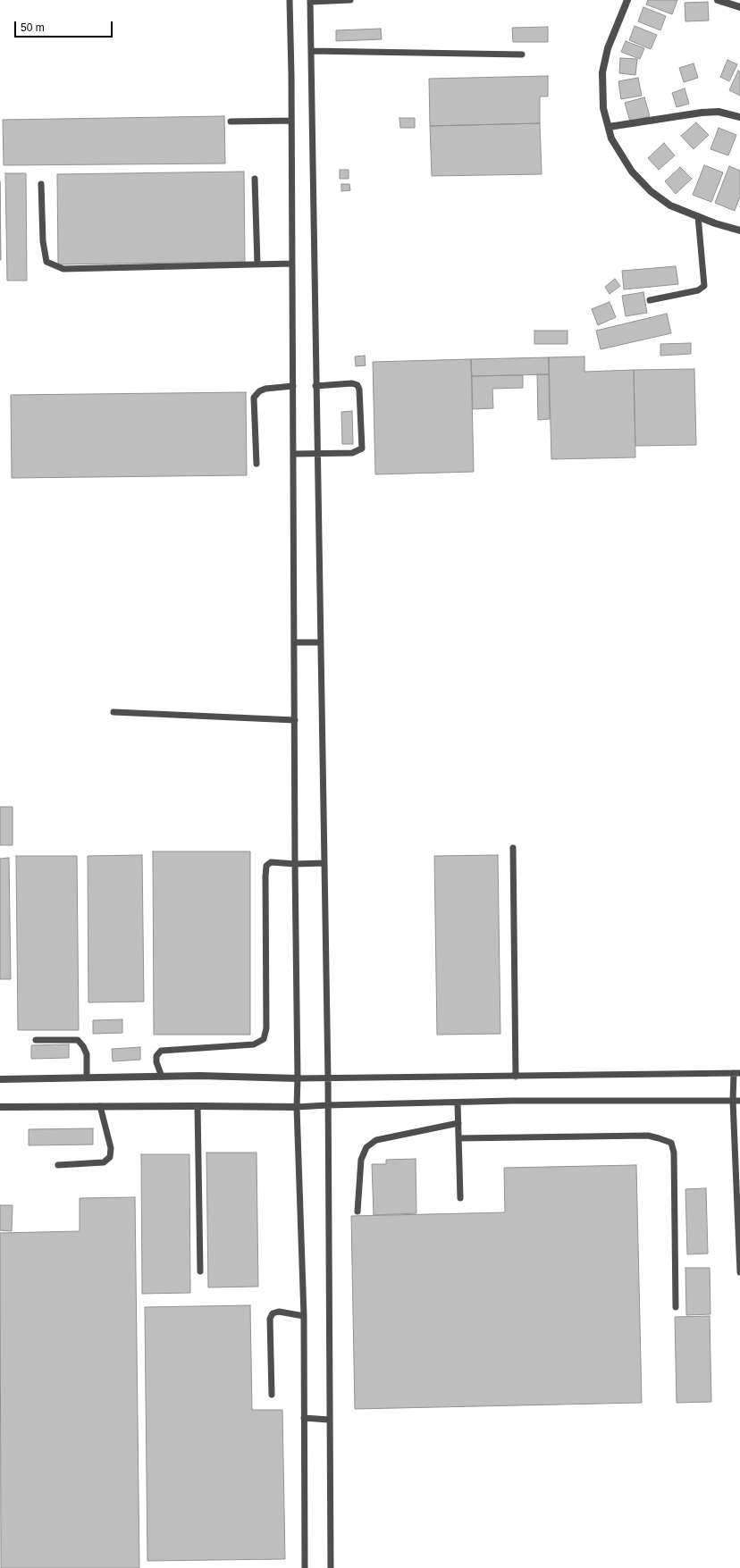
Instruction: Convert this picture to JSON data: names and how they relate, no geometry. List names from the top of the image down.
{
  "scale_bar": "50 m"
}
